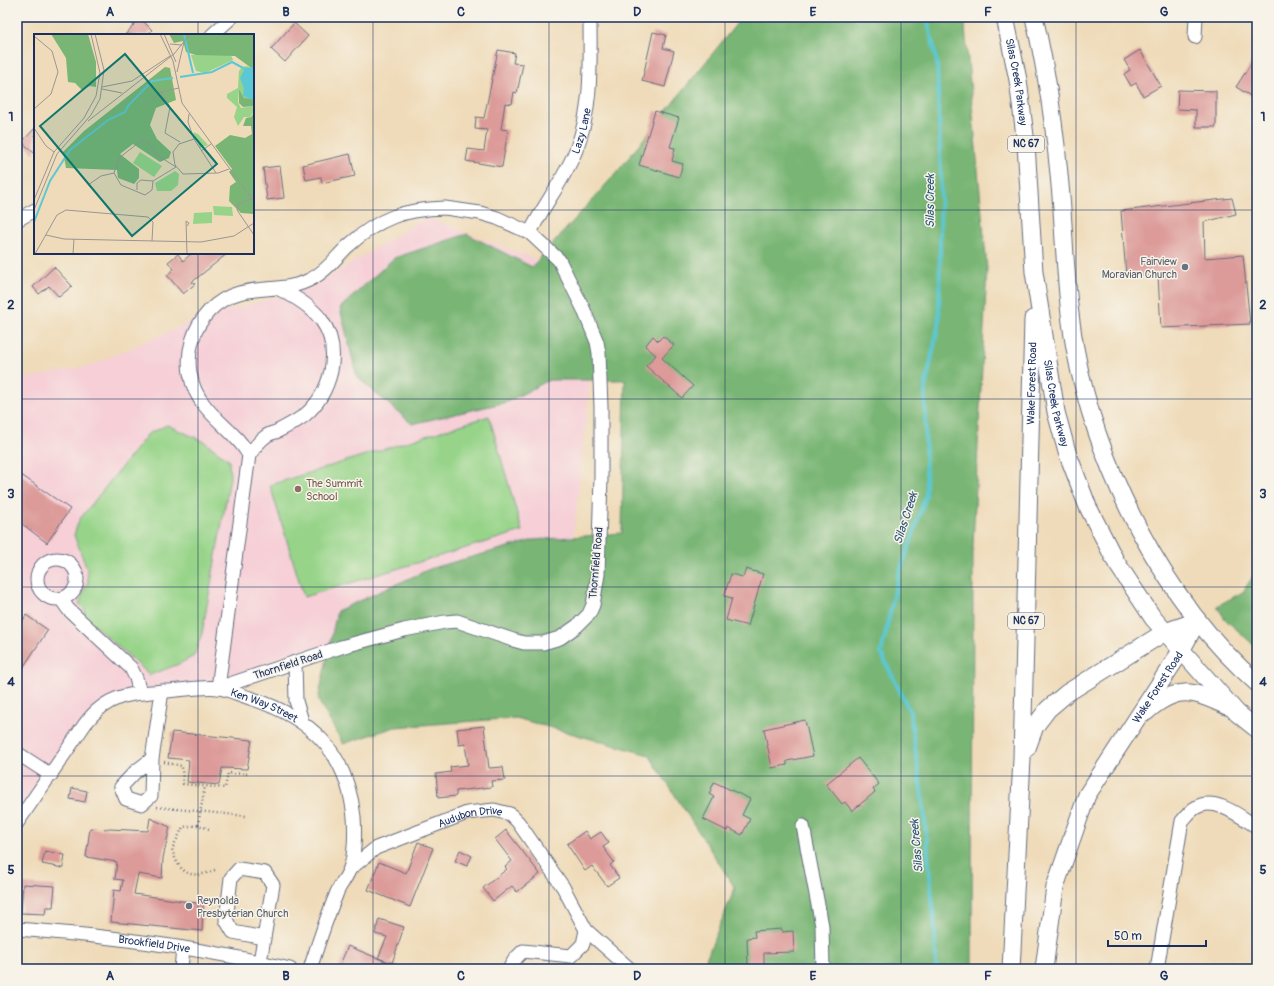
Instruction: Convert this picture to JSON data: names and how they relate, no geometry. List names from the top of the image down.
{
  "streets": {
    "main road": ["Silas Creek Parkway", "NC 67", "Wake Forest Road"],
    "street": [
      "Lazy Lane",
      "Thornfield Road",
      "Ken Way Street",
      "Audubon Drive",
      "Brookfield Drive"
    ]
  },
  "crossings": [
    ["Silas Creek Parkway", "Wake Forest Road"],
    ["Lazy Lane", "Thornfield Road"],
    ["NC 67", "Wake Forest Road"],
    ["Thornfield Road", "Ken Way Street"],
    ["Ken Way Street", "Audubon Drive"]
  ],
  "water": ["Silas Creek"],
  "places": ["Fairview Moravian Church", "The Summit School", "Reynolda Presbyterian Church"],
  "scale_bar": "50 m",
  "grid": {
    "columns": [
      "A",
      "B",
      "C",
      "D",
      "E",
      "F",
      "G"
    ],
    "rows": [
      "1",
      "2",
      "3",
      "4",
      "5"
    ]
  }
}
